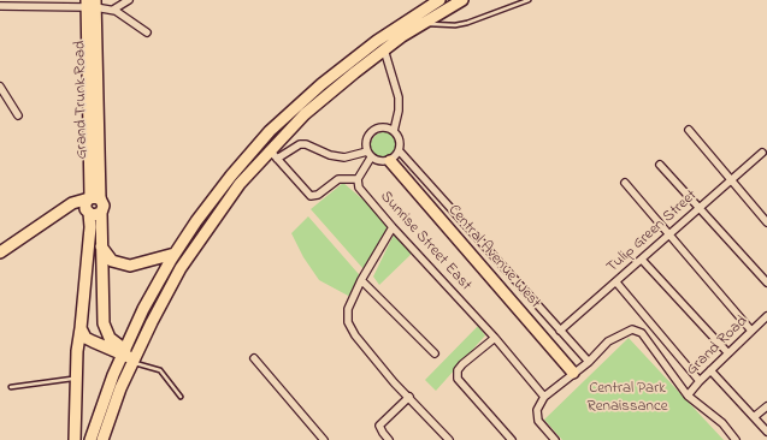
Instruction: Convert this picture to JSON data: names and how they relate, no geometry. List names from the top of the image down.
{
  "streets": {
    "main road": ["Grand Trunk Road", "Central Avenue West"],
    "street": ["Tulip Green Street", "Sunrise Street East", "Grand Road"]
  },
  "parks": ["Central Park Renaissance"]
}
